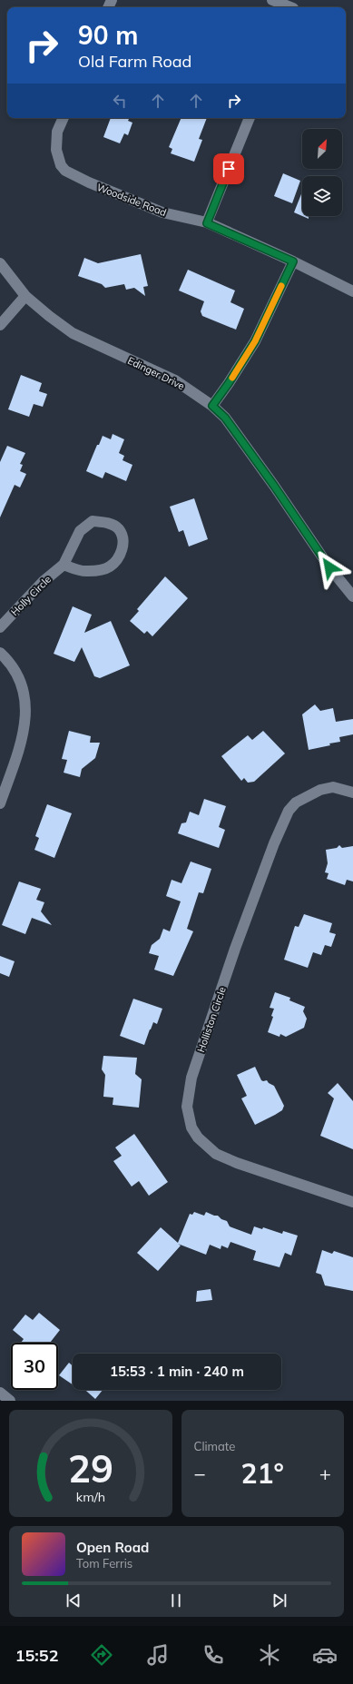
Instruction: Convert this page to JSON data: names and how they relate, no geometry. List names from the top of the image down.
{
  "streets": {
    "street": [
      "Woodside Road",
      "Edinger Drive",
      "Holly Circle",
      "Holliston Circle"
    ]
  },
  "north": "top right",
  "page": {
    "turn": ["90 m", "Old Farm Road"],
    "limit": "30",
    "trip": "15:53 · 1 min · 240 m",
    "tile": "Climate",
    "heat": ["−", "21°", "+"],
    "song": ["Open Road", "Tom Ferris"],
    "tabs": "15:52",
    "gauge": ["29", "km/h"]
  }
}
